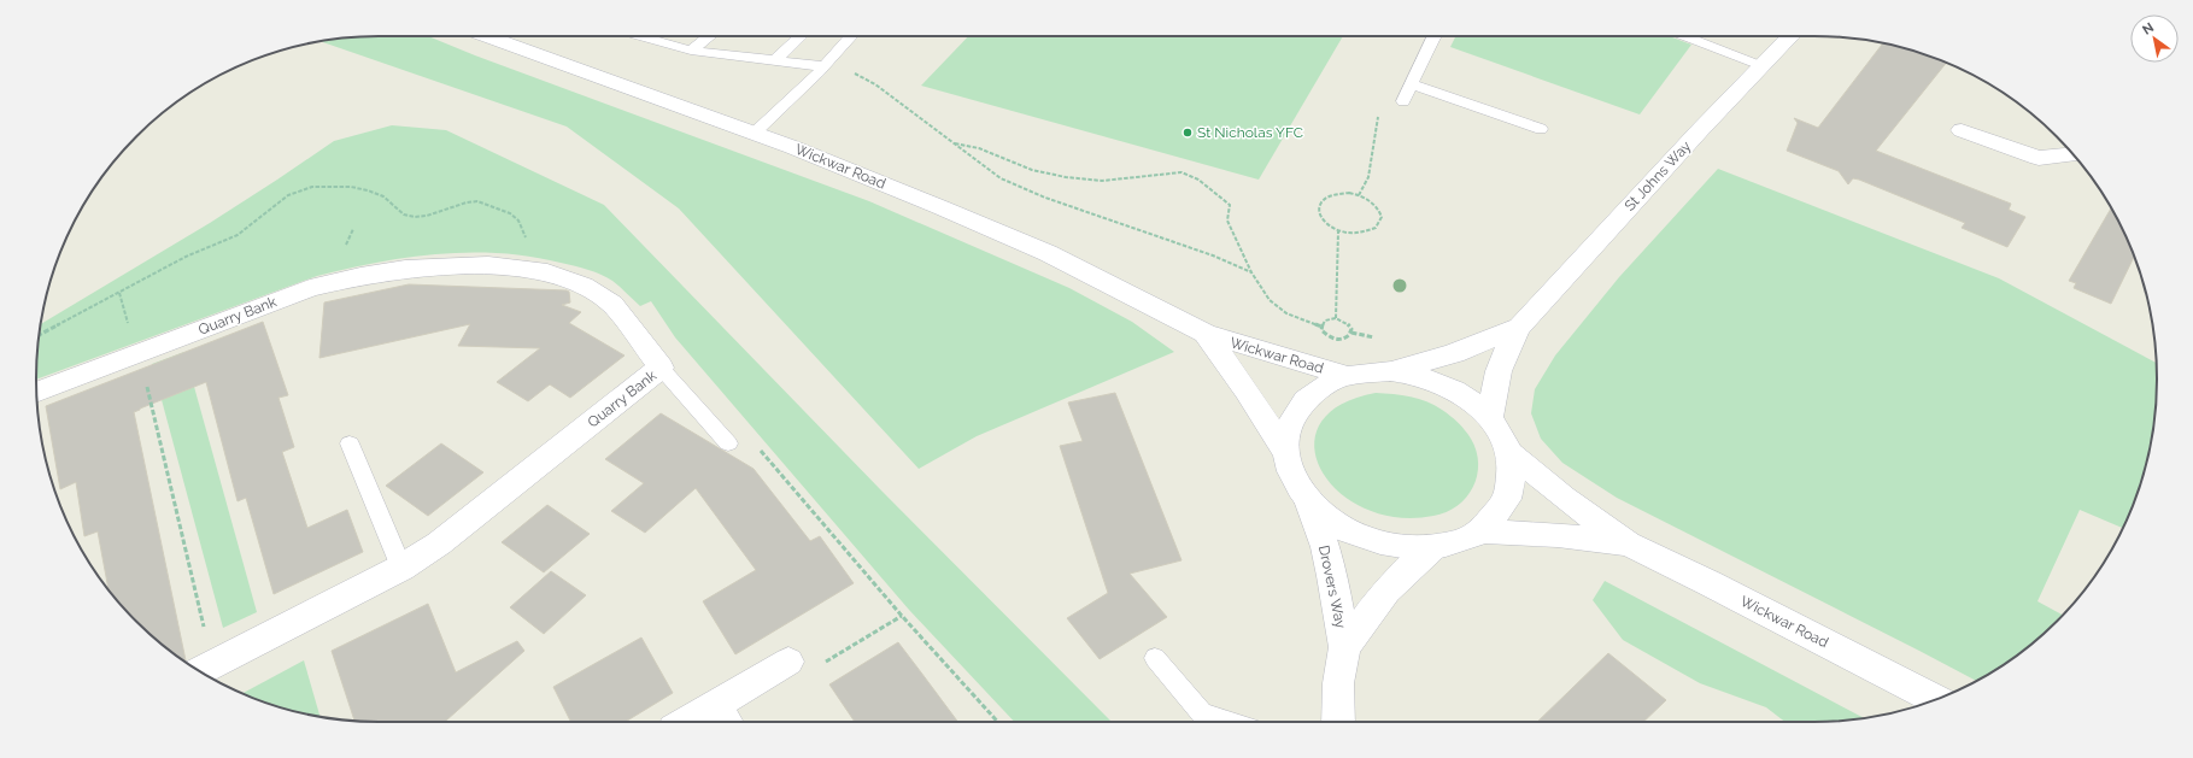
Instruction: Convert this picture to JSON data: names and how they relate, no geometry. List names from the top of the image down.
{
  "streets": {
    "street": [
      "Wickwar Road",
      "St Johns Way",
      "Quarry Bank",
      "Drovers Way"
    ]
  },
  "crossings": [
    ["Wickwar Road", "St Johns Way"],
    ["Wickwar Road", "Drovers Way"]
  ],
  "places": ["St Nicholas YFC"],
  "north": "top left"
}
